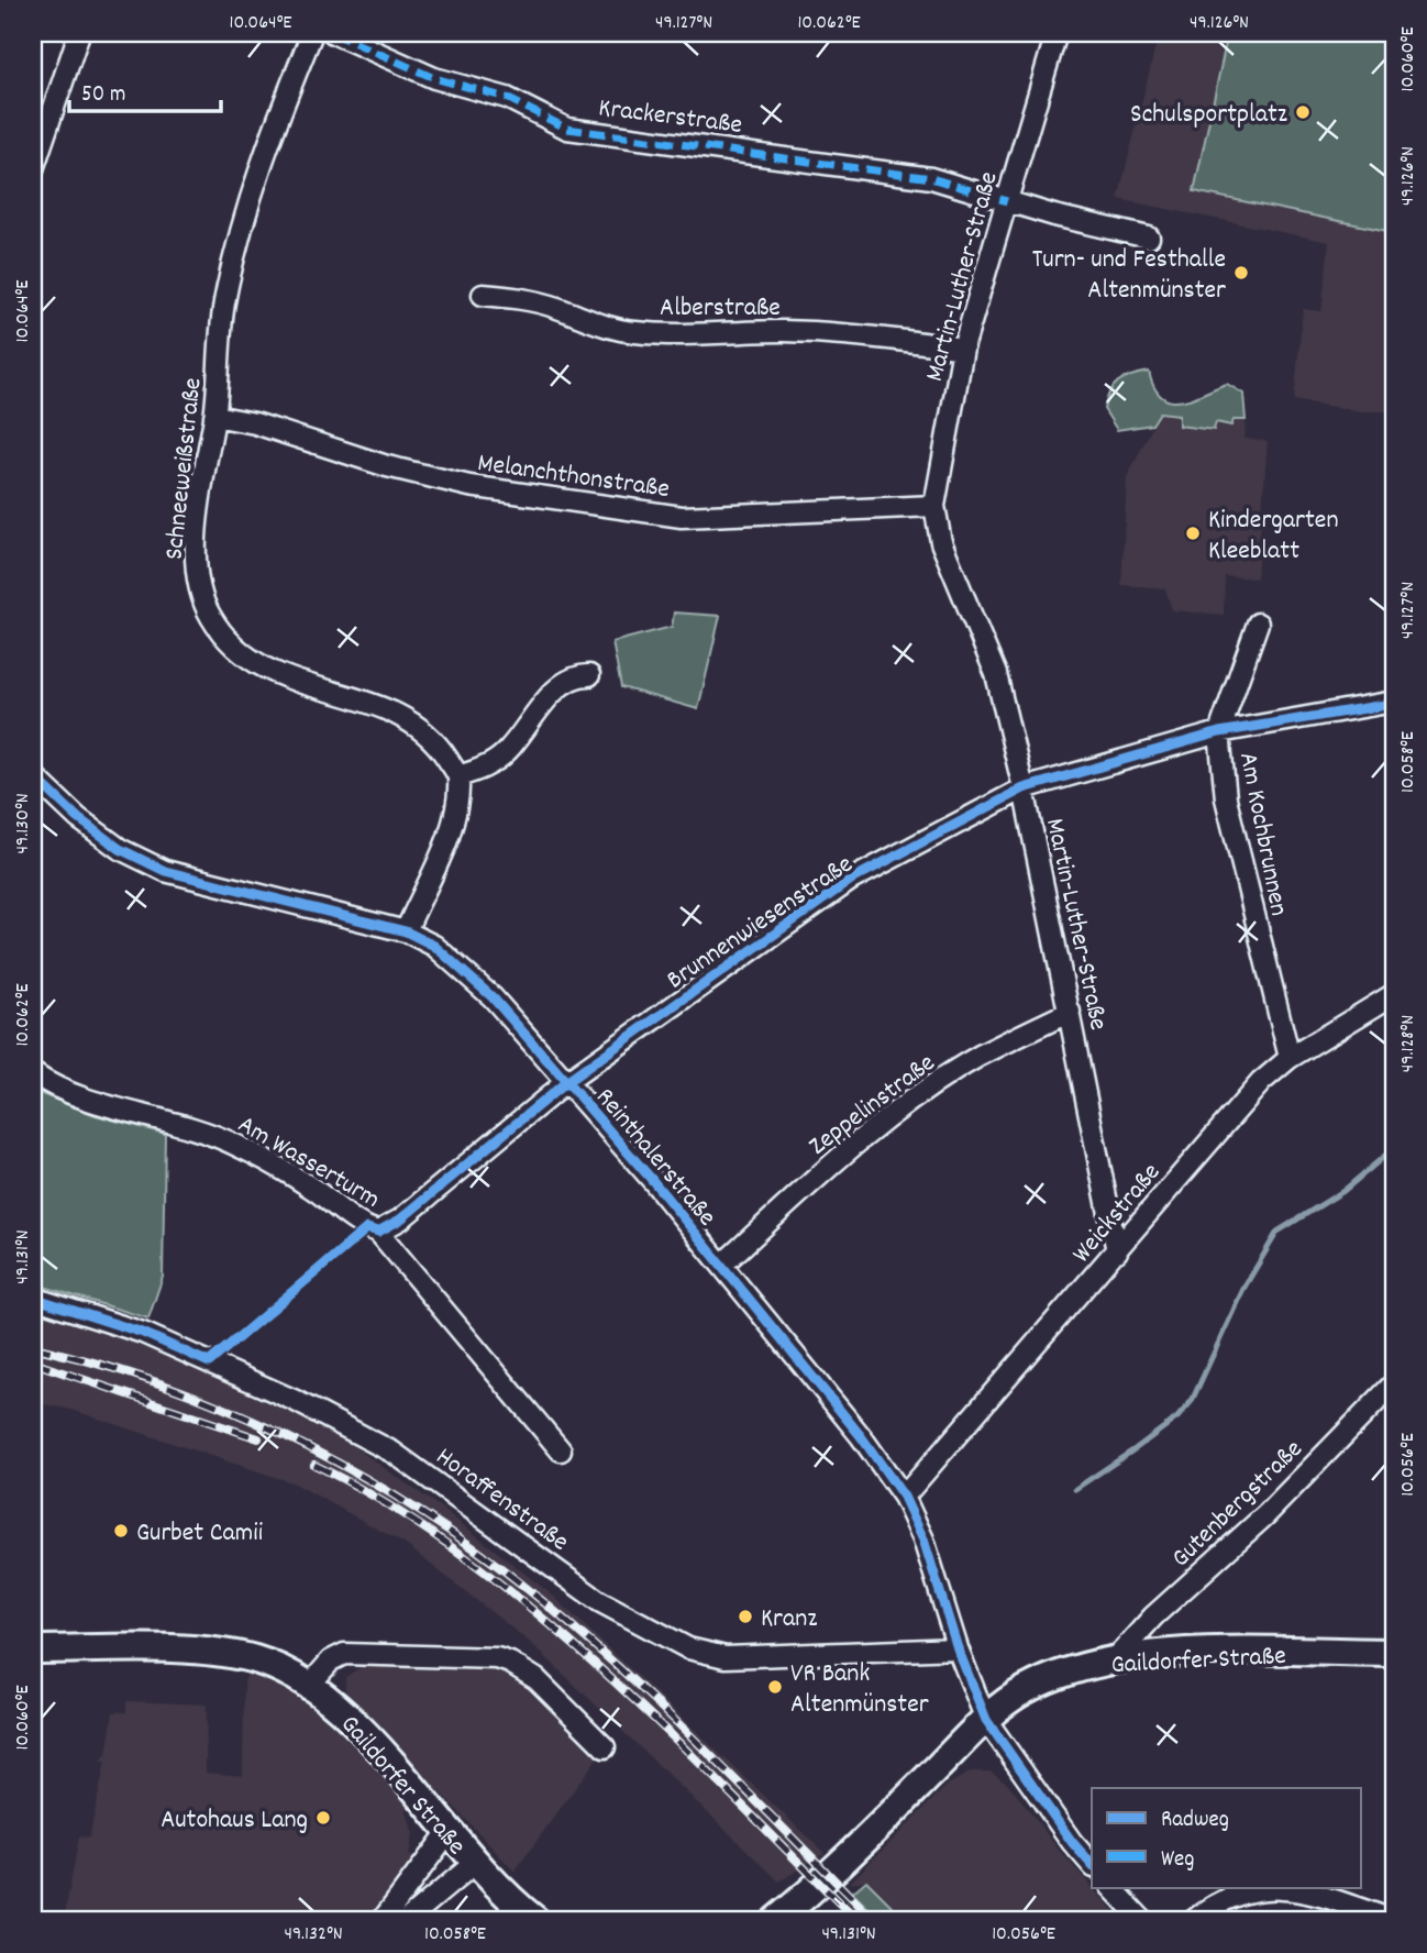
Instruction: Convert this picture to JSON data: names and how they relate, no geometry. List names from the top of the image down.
{
  "streets": {
    "main road": ["Gaildorfer Straße"],
    "street": [
      "Krackerstraße",
      "Martin-Luther-Straße",
      "Alberstraße",
      "Schneeweißstraße",
      "Melanchthonstraße",
      "Am Kochbrunnen",
      "Brunnenwiesenstraße",
      "Zeppelinstraße",
      "Reinthalerstraße",
      "Am Wasserturm",
      "Weickstraße",
      "Horaffenstraße",
      "Gutenbergstraße"
    ]
  },
  "crossings": [
    ["Krackerstraße", "Martin-Luther-Straße"],
    ["Martin-Luther-Straße", "Alberstraße"],
    ["Martin-Luther-Straße", "Melanchthonstraße"],
    ["Martin-Luther-Straße", "Brunnenwiesenstraße"],
    ["Martin-Luther-Straße", "Zeppelinstraße"],
    ["Martin-Luther-Straße", "Weickstraße"],
    ["Schneeweißstraße", "Melanchthonstraße"],
    ["Am Kochbrunnen", "Brunnenwiesenstraße"],
    ["Am Kochbrunnen", "Weickstraße"],
    ["Brunnenwiesenstraße", "Reinthalerstraße"],
    ["Brunnenwiesenstraße", "Am Wasserturm"],
    ["Zeppelinstraße", "Reinthalerstraße"],
    ["Reinthalerstraße", "Weickstraße"],
    ["Reinthalerstraße", "Horaffenstraße"],
    ["Reinthalerstraße", "Gaildorfer Straße"],
    ["Gutenbergstraße", "Gaildorfer Straße"]
  ],
  "places": [
    "Schulsportplatz",
    "Turn- und Festhalle Altenmünster",
    "Kindergarten Kleeblatt",
    "Gurbet Camii",
    "Kranz",
    "VR Bank Altenmünster",
    "Autohaus Lang"
  ],
  "legend": ["Radweg", "Weg"],
  "scale_bar": "50 m",
  "coordinates": [
    "10.064°E",
    "49.127°N",
    "10.062°E",
    "49.126°N",
    "10.060°E",
    "10.058°E",
    "49.130°N",
    "49.128°N",
    "49.131°N",
    "10.056°E",
    "49.132°N"
  ]
}
